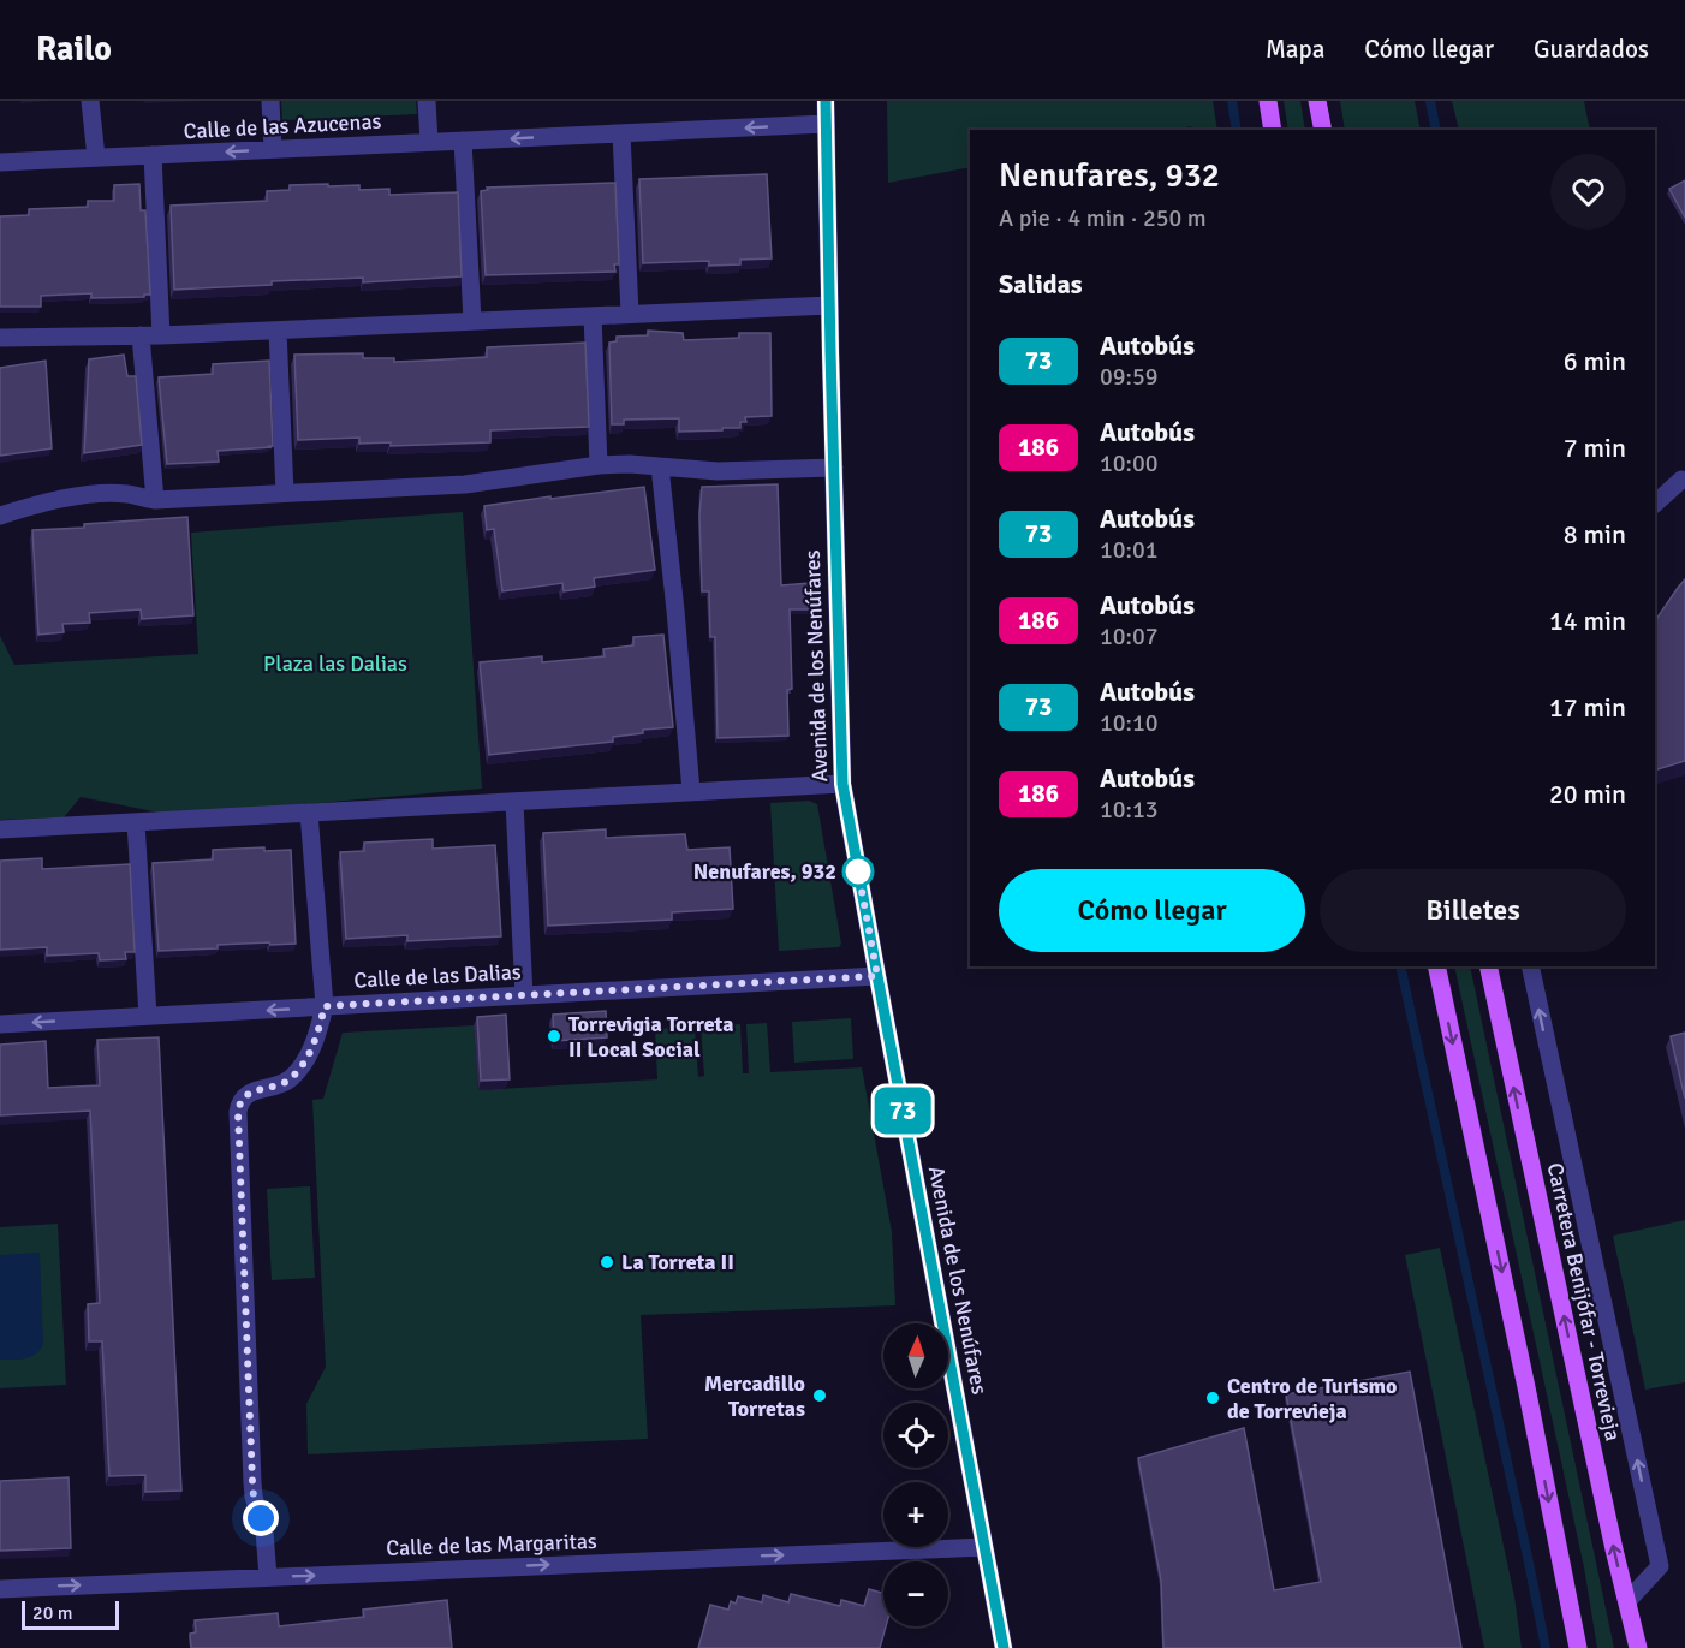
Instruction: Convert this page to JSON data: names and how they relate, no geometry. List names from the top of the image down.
{
  "streets": {
    "main road": ["Carretera Benijófar - Torrevieja"],
    "street": [
      "Calle de las Azucenas",
      "Avenida de los Nenúfares",
      "Calle de las Dalias",
      "Calle de las Margaritas"
    ]
  },
  "crossings": [
    ["Calle de las Azucenas", "Avenida de los Nenúfares"],
    ["Avenida de los Nenúfares", "Calle de las Dalias"],
    ["Avenida de los Nenúfares", "Calle de las Margaritas"]
  ],
  "one_way": ["Calle de las Azucenas", "Calle de las Dalias", "Calle de las Margaritas"],
  "parks": ["Plaza las Dalias"],
  "places": [
    "Nenufares, 932",
    "Torrevigia Torreta II Local Social",
    "La Torreta II",
    "Mercadillo Torretas",
    "Centro de Turismo de Torrevieja"
  ],
  "lines": ["bus line 73"],
  "scale_bar": "20 m",
  "north": "top",
  "page": {
    "header": "Railo",
    "nav": ["Mapa", "Cómo llegar", "Guardados"],
    "on_map": "73",
    "heading": [
      ["Nenufares, 932", "A pie · 4 min · 250 m"],
      "Salidas"
    ],
    "list": [
      {
        "mark": "73",
        "name": "Autobús",
        "note": "09:59",
        "value": "6 min"
      },
      {
        "mark": "186",
        "name": "Autobús",
        "note": "10:00",
        "value": "7 min"
      },
      {
        "mark": "73",
        "name": "Autobús",
        "note": "10:01",
        "value": "8 min"
      },
      {
        "mark": "186",
        "name": "Autobús",
        "note": "10:07",
        "value": "14 min"
      },
      {
        "mark": "73",
        "name": "Autobús",
        "note": "10:10",
        "value": "17 min"
      },
      {
        "mark": "186",
        "name": "Autobús",
        "note": "10:13",
        "value": "20 min"
      }
    ],
    "buttons": ["Cómo llegar", "Billetes"],
    "map_buttons": ["+", "−"],
    "scale": "20 m"
  }
}
